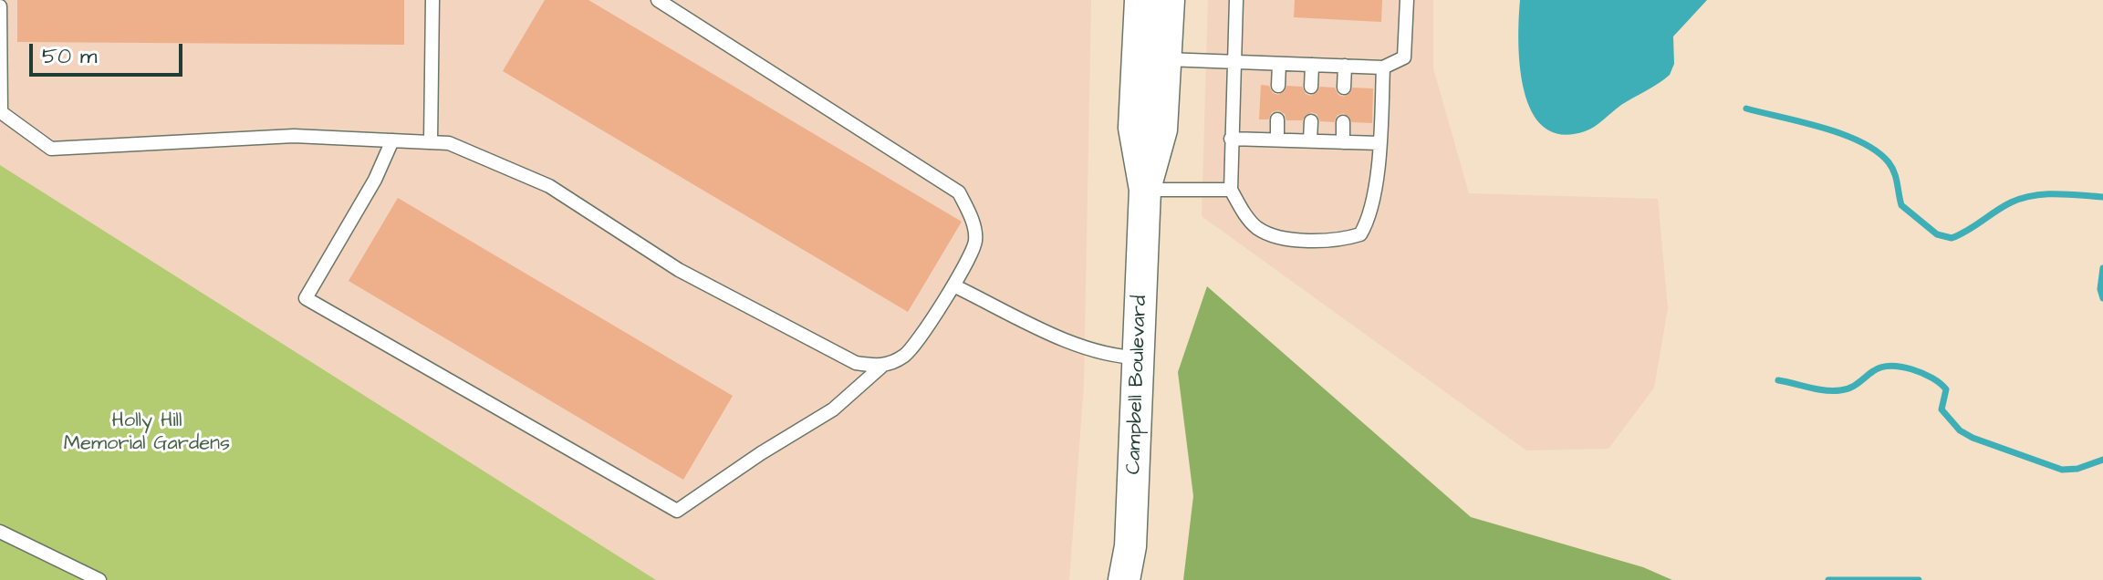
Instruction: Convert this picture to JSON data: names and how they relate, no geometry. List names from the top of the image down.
{
  "streets": {
    "street": ["Campbell Boulevard"]
  },
  "parks": ["Holly Hill Memorial Gardens"],
  "scale_bar": "50 m"
}
